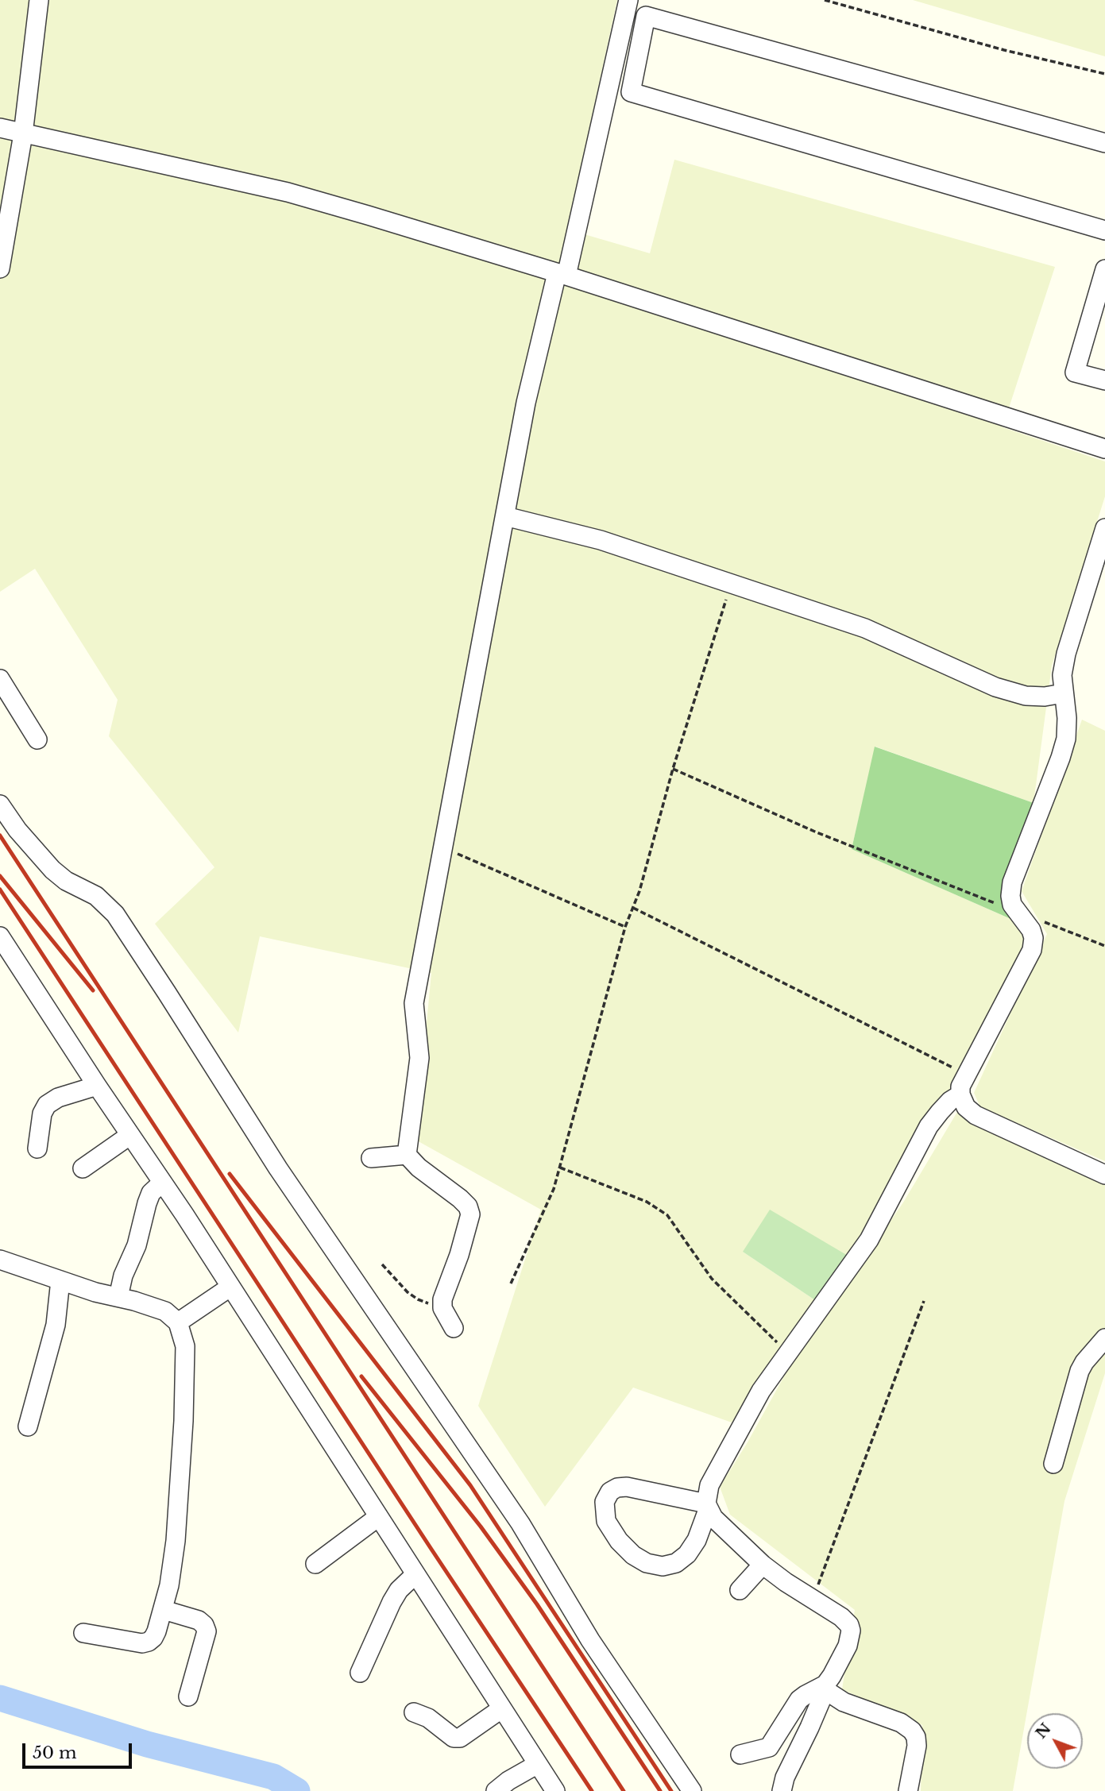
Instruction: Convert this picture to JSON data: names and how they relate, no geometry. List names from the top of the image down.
{
  "scale_bar": "50 m",
  "north": "top left"
}
